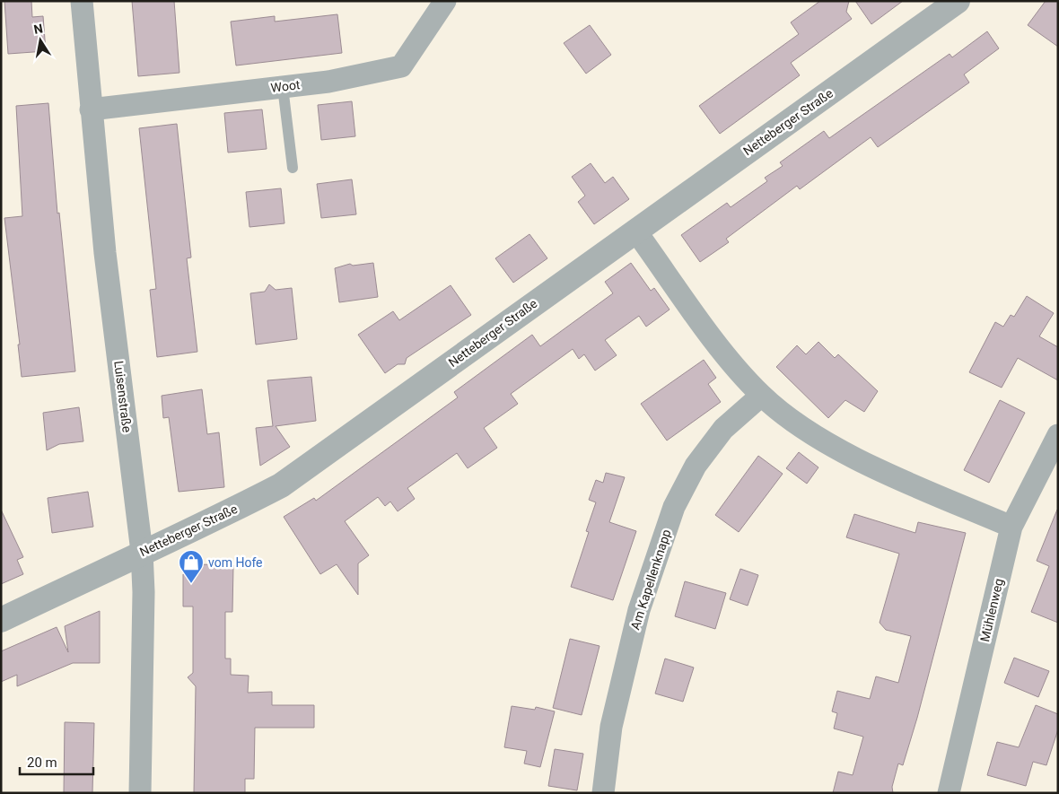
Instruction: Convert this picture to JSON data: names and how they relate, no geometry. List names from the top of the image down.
{
  "streets": {
    "street": [
      "Woot",
      "Netteberger Straße",
      "Luisenstraße",
      "Am Kapellenknapp",
      "Mühlenweg"
    ]
  },
  "crossings": [
    ["Woot", "Luisenstraße"],
    ["Netteberger Straße", "Luisenstraße"]
  ],
  "places": {
    "shop": ["vom Hofe"]
  },
  "scale_bar": "20 m",
  "north": "top"
}
